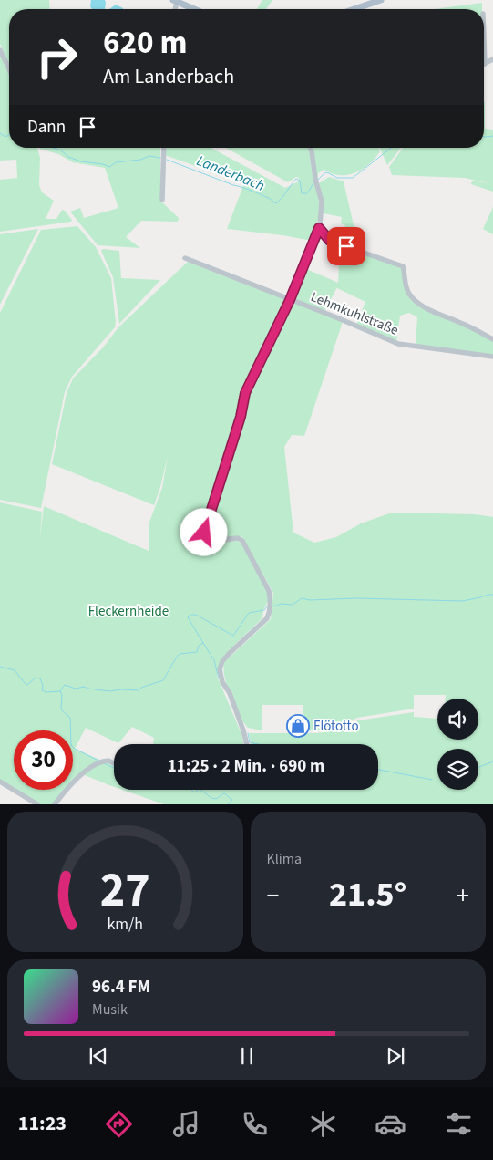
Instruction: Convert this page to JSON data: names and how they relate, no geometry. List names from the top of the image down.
{
  "streets": {
    "street": ["Lehmkuhlstraße"]
  },
  "water": ["Landerbach"],
  "parks": ["Fleckernheide"],
  "places": {
    "shop": ["Flötotto"]
  },
  "page": {
    "turn": ["620 m", "Am Landerbach"],
    "then": "Dann",
    "limit": "30",
    "trip": "11:25 · 2 Min. · 690 m",
    "tile": "Klima",
    "heat": ["−", "21.5°", "+"],
    "song": ["96.4 FM", "Musik"],
    "tabs": "11:23",
    "gauge": ["27", "km/h"]
  }
}
